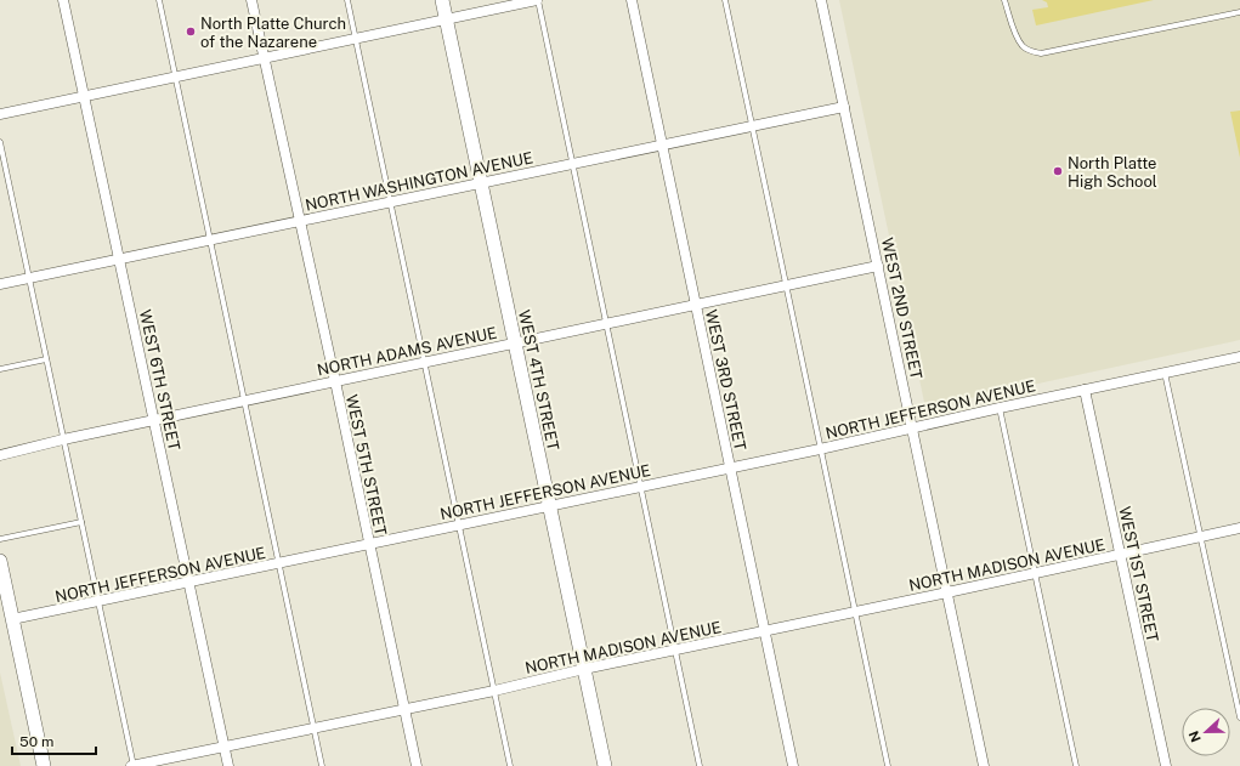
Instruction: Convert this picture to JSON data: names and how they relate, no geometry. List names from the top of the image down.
{
  "streets": {
    "main road": ["WEST 4TH STREET"],
    "street": [
      "NORTH WASHINGTON AVENUE",
      "WEST 2ND STREET",
      "NORTH ADAMS AVENUE",
      "WEST 6TH STREET",
      "WEST 3RD STREET",
      "NORTH JEFFERSON AVENUE",
      "WEST 5TH STREET",
      "NORTH MADISON AVENUE",
      "WEST 1ST STREET"
    ]
  },
  "crossings": [
    ["NORTH WASHINGTON AVENUE", "WEST 2ND STREET"],
    ["NORTH WASHINGTON AVENUE", "WEST 6TH STREET"],
    ["NORTH WASHINGTON AVENUE", "WEST 4TH STREET"],
    ["NORTH WASHINGTON AVENUE", "WEST 3RD STREET"],
    ["NORTH WASHINGTON AVENUE", "WEST 5TH STREET"],
    ["WEST 2ND STREET", "NORTH ADAMS AVENUE"],
    ["WEST 2ND STREET", "NORTH JEFFERSON AVENUE"],
    ["WEST 2ND STREET", "NORTH MADISON AVENUE"],
    ["NORTH ADAMS AVENUE", "WEST 6TH STREET"],
    ["NORTH ADAMS AVENUE", "WEST 4TH STREET"],
    ["NORTH ADAMS AVENUE", "WEST 3RD STREET"],
    ["NORTH ADAMS AVENUE", "WEST 5TH STREET"],
    ["WEST 6TH STREET", "NORTH JEFFERSON AVENUE"],
    ["WEST 6TH STREET", "NORTH MADISON AVENUE"],
    ["WEST 4TH STREET", "NORTH JEFFERSON AVENUE"],
    ["WEST 4TH STREET", "NORTH MADISON AVENUE"],
    ["WEST 3RD STREET", "NORTH JEFFERSON AVENUE"],
    ["WEST 3RD STREET", "NORTH MADISON AVENUE"],
    ["NORTH JEFFERSON AVENUE", "WEST 5TH STREET"],
    ["NORTH JEFFERSON AVENUE", "WEST 1ST STREET"],
    ["WEST 5TH STREET", "NORTH MADISON AVENUE"],
    ["NORTH MADISON AVENUE", "WEST 1ST STREET"]
  ],
  "places": ["North Platte Church of the Nazarene", "North Platte High School"],
  "scale_bar": "50 m",
  "north": "left"
}
